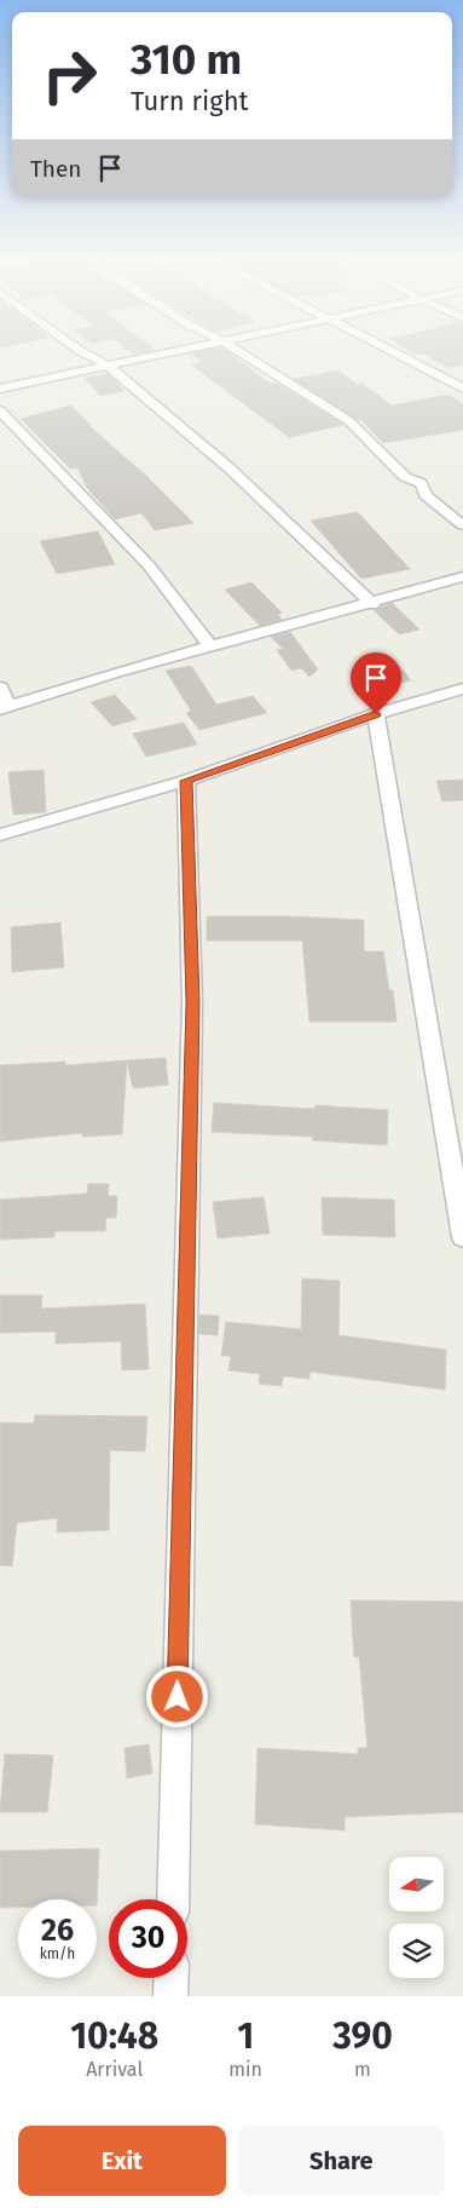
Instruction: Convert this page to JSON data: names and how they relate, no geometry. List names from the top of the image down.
{
  "north": "left",
  "page": {
    "turn": ["310 m", "Turn right"],
    "then": "Then",
    "speed": "26 km/h",
    "limit": "30",
    "eta": [
      "10:48",
      "Arrival",
      "1",
      "min",
      "390",
      "m"
    ],
    "buttons": ["Exit", "Share"]
  }
}
